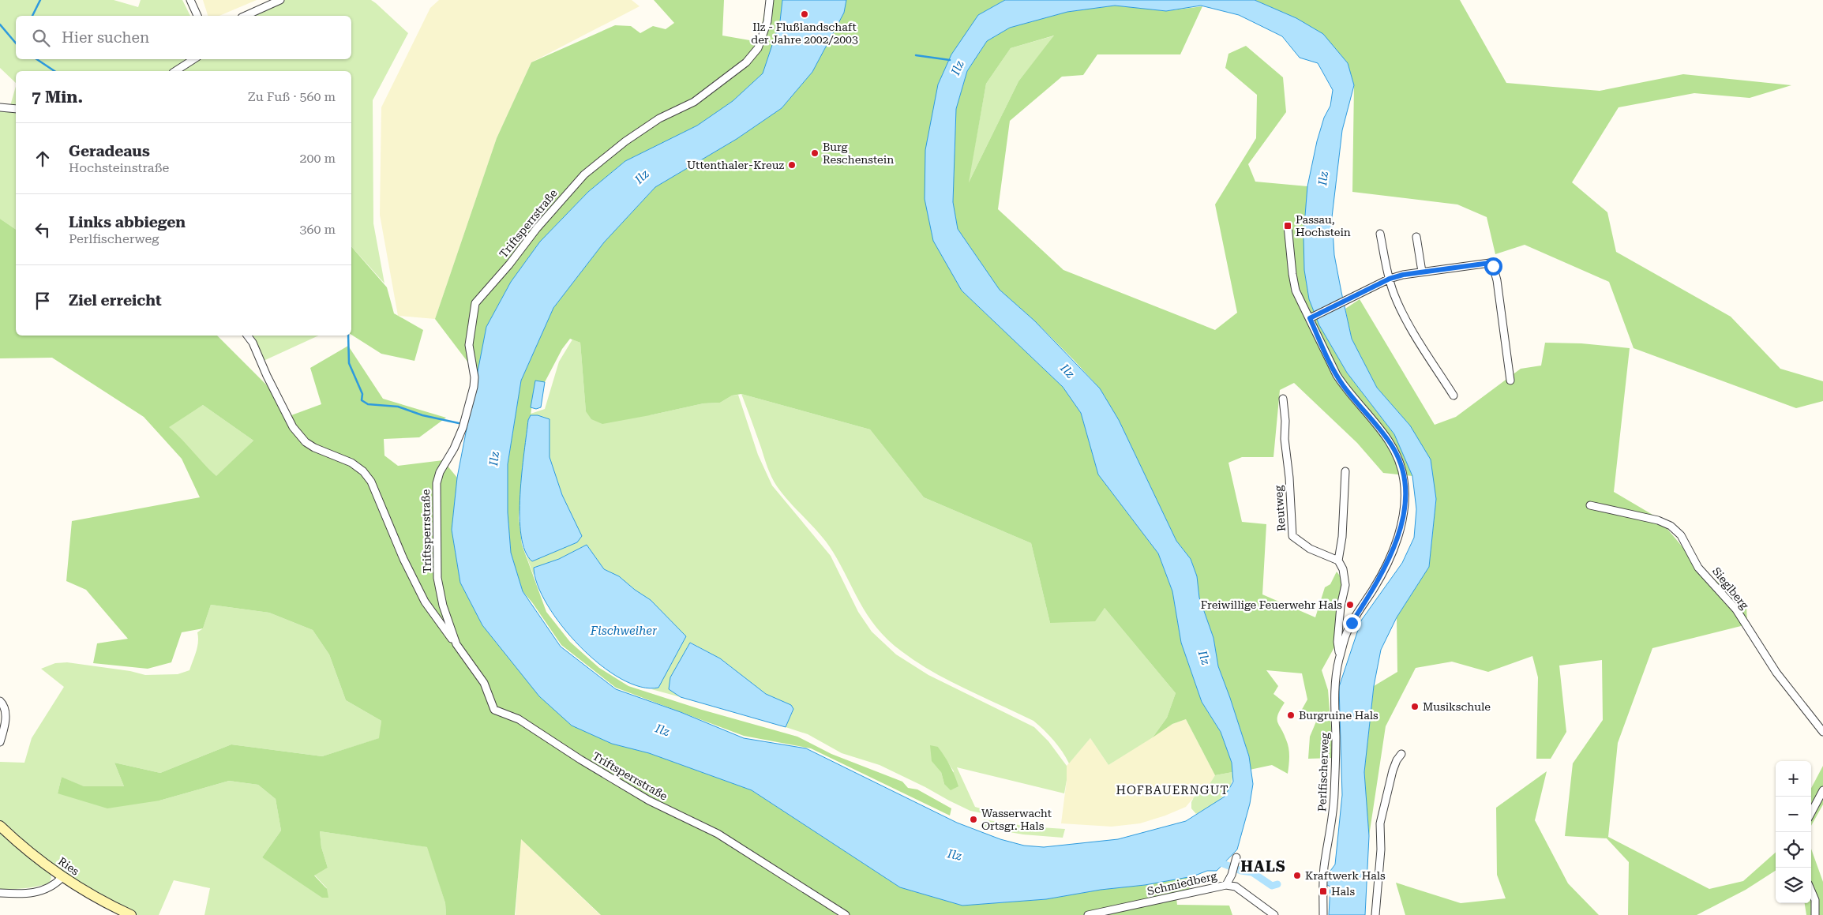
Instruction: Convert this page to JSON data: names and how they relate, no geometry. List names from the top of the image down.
{
  "streets": {
    "street": [
      "Triftsperrstraße",
      "Reutweg",
      "Sieglberg",
      "Perlfischerweg",
      "Ries",
      "Schmiedberg"
    ]
  },
  "districts": ["HOFBAUERNGUT", "HALS"],
  "water": ["Ilz", "Fischweiher"],
  "places": {
    "other": [
      "Ilz - Flußlandschaft der Jahre 2002/2003",
      "Burg Reschenstein",
      "Uttenthaler-Kreuz",
      "Freiwillige Feuerwehr Hals",
      "Musikschule",
      "Burgruine Hals",
      "Wasserwacht Ortsgr. Hals",
      "Kraftwerk Hals"
    ],
    "transit": ["Passau, Hochstein", "Hals"]
  },
  "page": {
    "search": "Hier suchen",
    "heading": ["7 Min.", "Zu Fuß · 560 m"],
    "list": [
      ["Geradeaus", "Hochsteinstraße", "200 m"],
      ["Links abbiegen", "Perlfischerweg", "360 m"],
      "Ziel erreicht"
    ],
    "map_buttons": ["+", "−"]
  }
}
